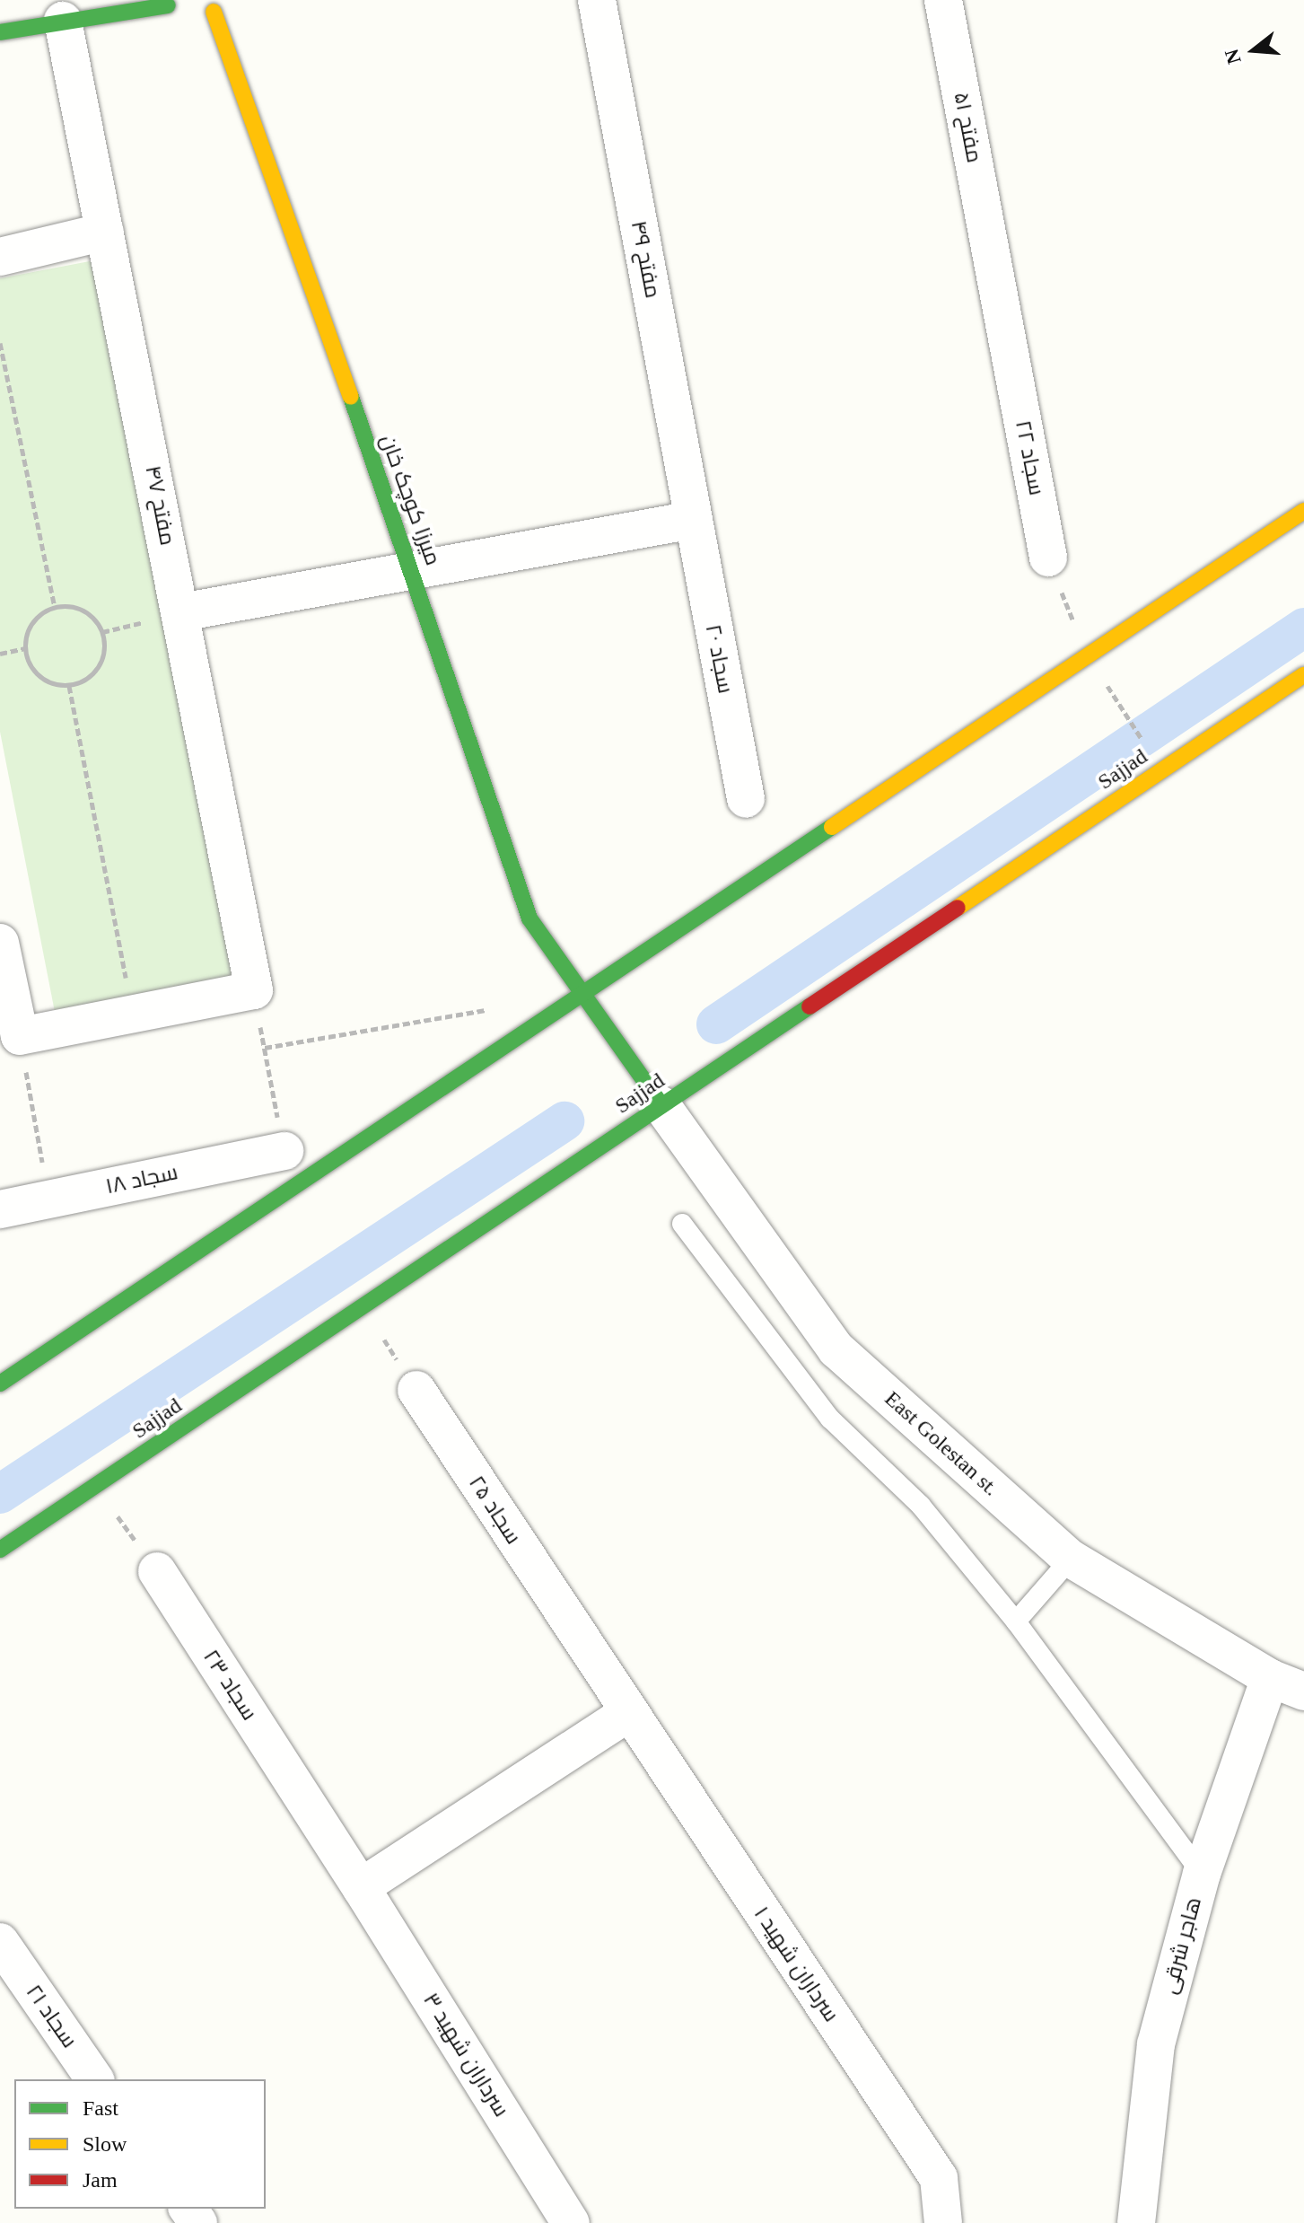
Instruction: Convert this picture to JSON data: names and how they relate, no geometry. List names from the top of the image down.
{
  "streets": {
    "main road": ["میرزا کوچک خان", "Sajjad"],
    "street": [
      "مفتح ۵۱",
      "مفتح ۴۹",
      "سجاد ۲۲",
      "مفتح ۴۷",
      "سجاد ۲۰",
      "سجاد ۱۸",
      "East Golestan st.",
      "سجاد ۲۵",
      "سجاد ۲۳",
      "هاجر شرقی",
      "سرداران شهید ۱",
      "سجاد ۲۱",
      "سرداران شهید ۳"
    ]
  },
  "crossings": [
    ["مفتح ۵۱", "سجاد ۲۲"],
    ["مفتح ۴۹", "سجاد ۲۰"],
    ["میرزا کوچک خان", "Sajjad"],
    ["میرزا کوچک خان", "East Golestan st."],
    ["Sajjad", "East Golestan st."],
    ["East Golestan st.", "هاجر شرقی"],
    ["سجاد ۲۵", "سرداران شهید ۱"],
    ["سجاد ۲۳", "سرداران شهید ۳"]
  ],
  "legend": ["Fast", "Slow", "Jam"],
  "north": "left"
}
